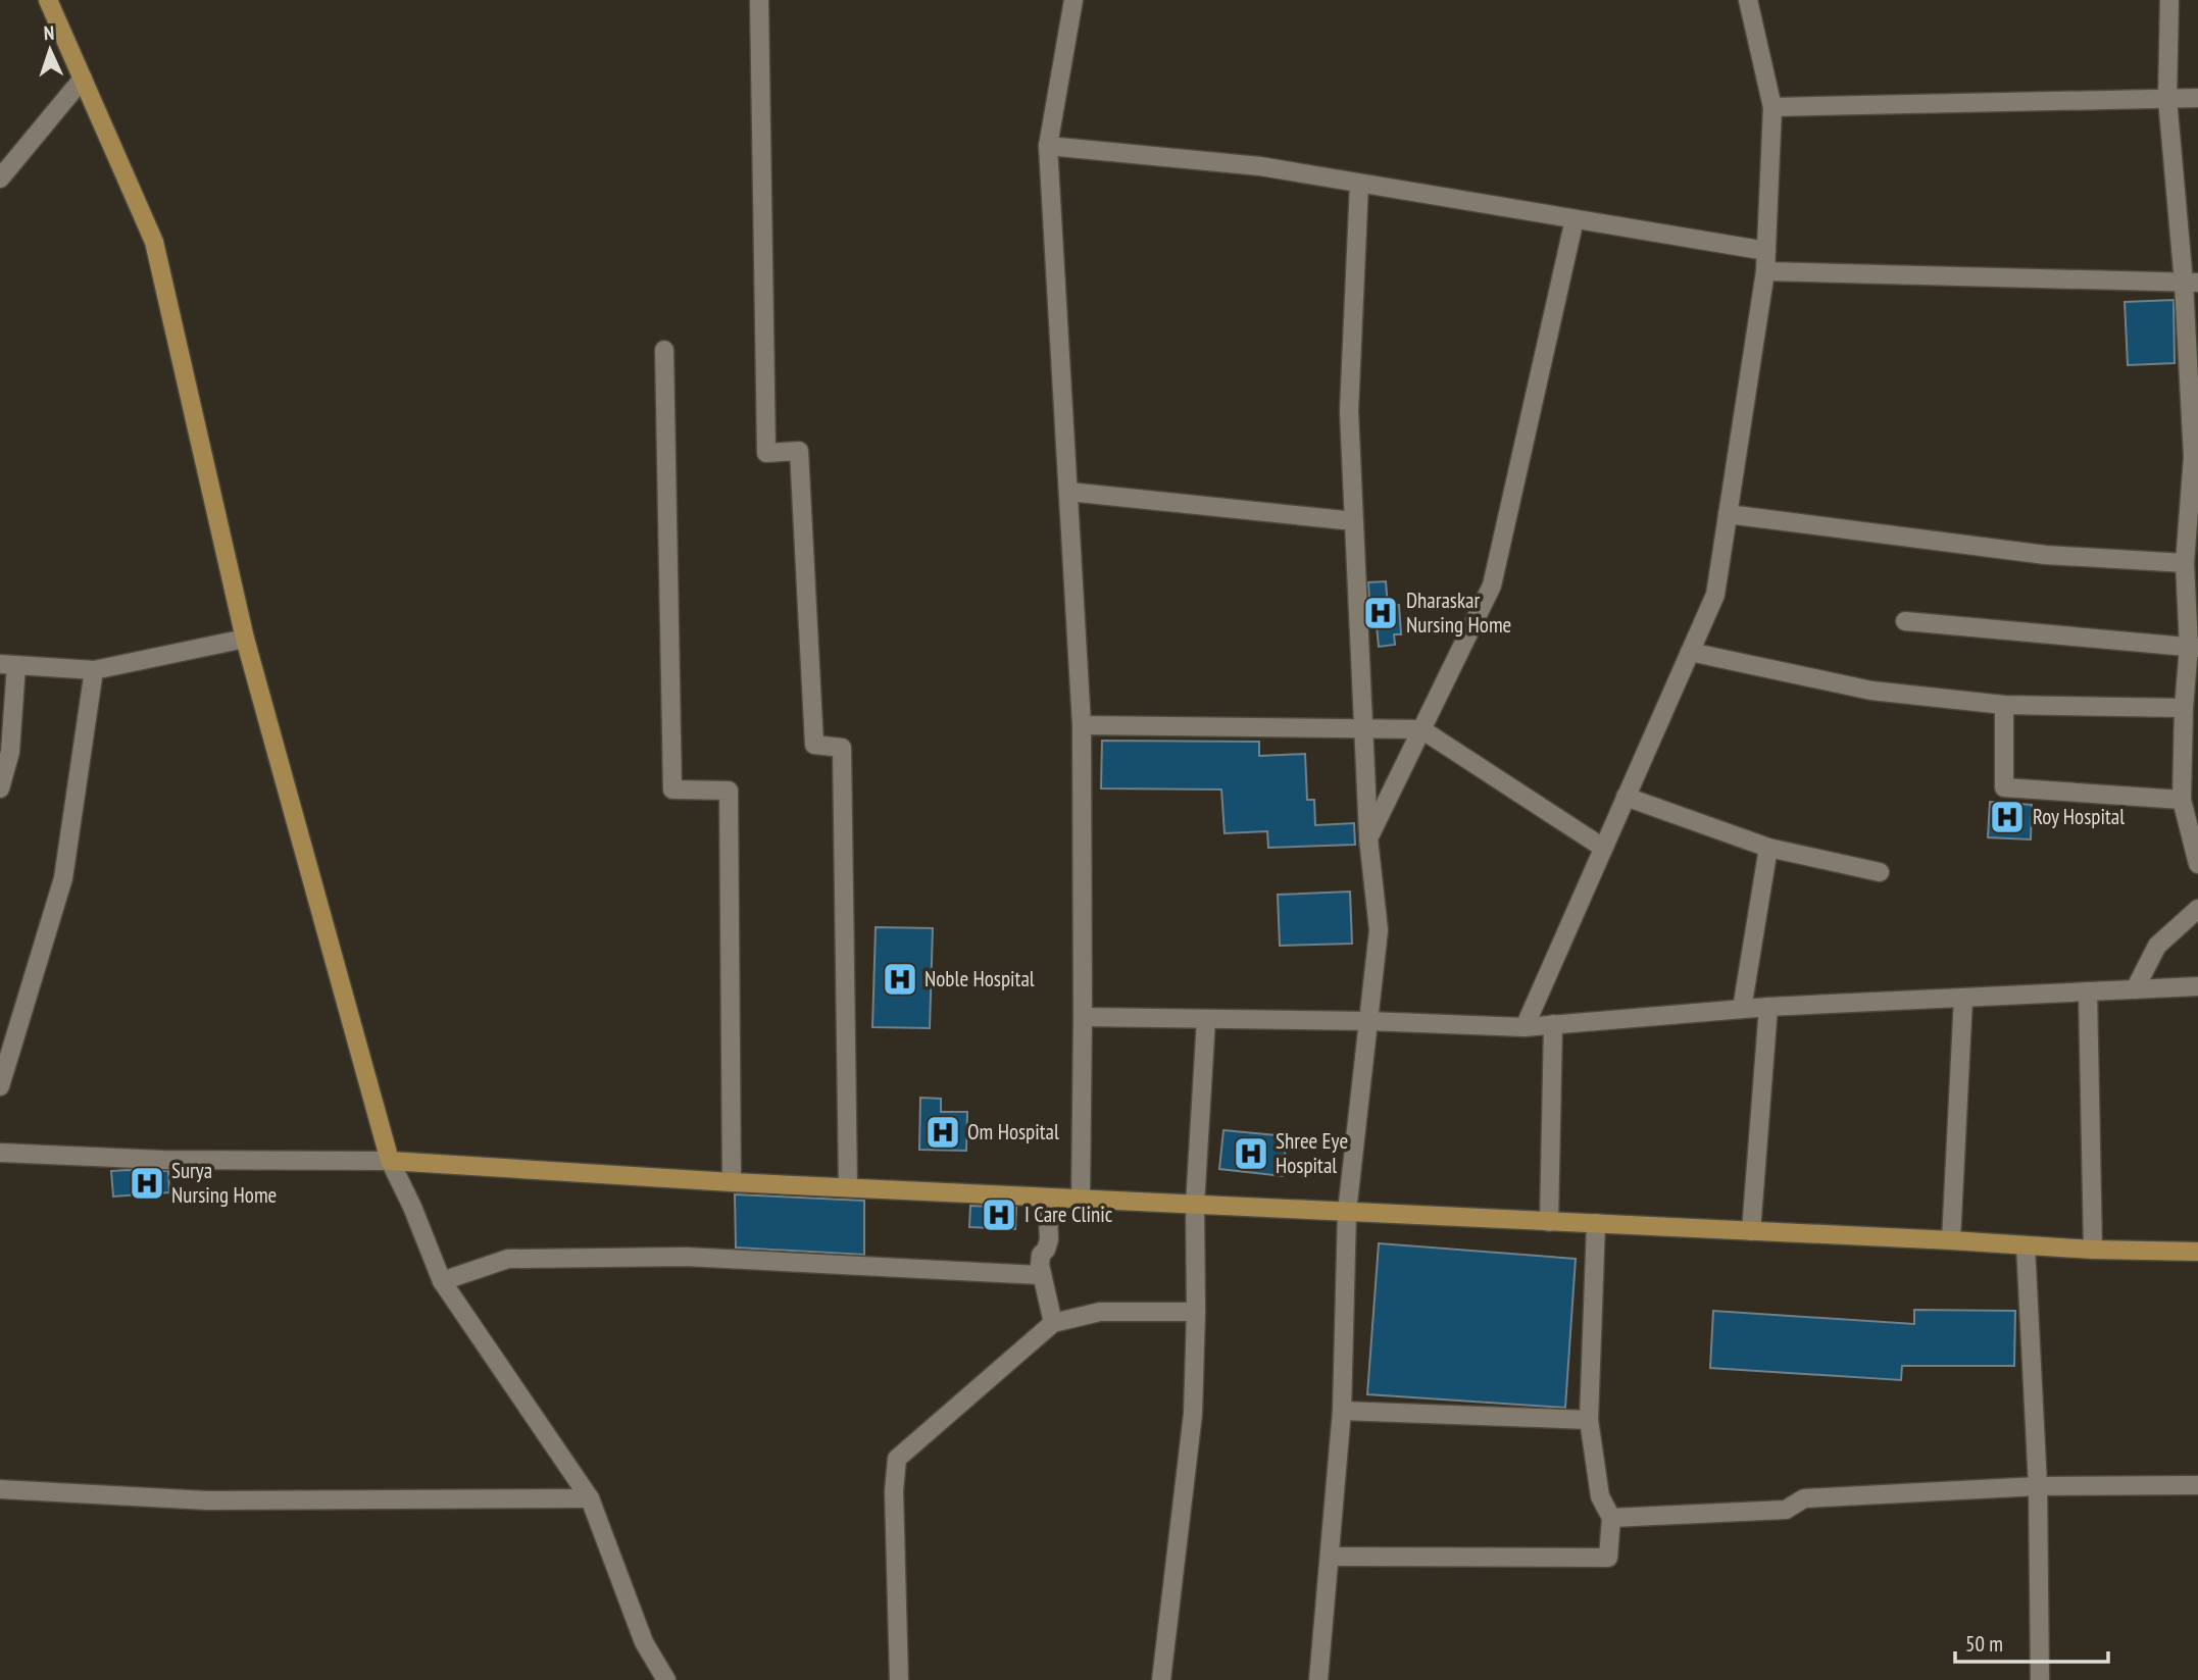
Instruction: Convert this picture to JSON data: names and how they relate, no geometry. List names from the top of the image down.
{
  "places": {
    "hospital": [
      "Dharaskar Nursing Home",
      "Roy Hospital",
      "Noble Hospital",
      "Om Hospital",
      "Shree Eye Hospital",
      "Surya Nursing Home",
      "I Care Clinic"
    ]
  },
  "scale_bar": "50 m",
  "north": "top"
}
